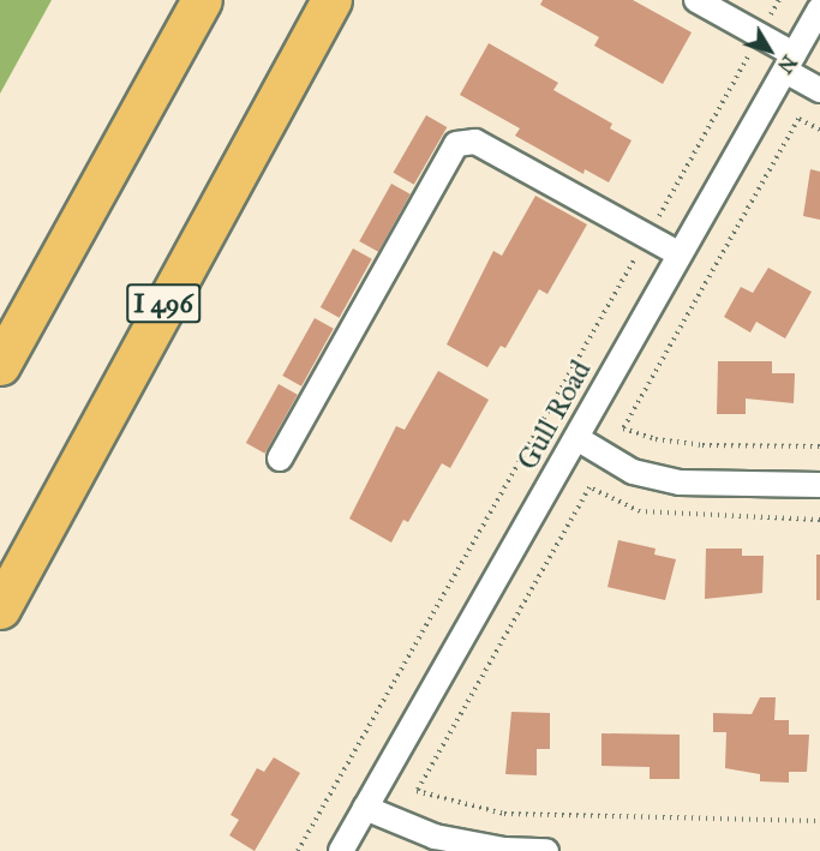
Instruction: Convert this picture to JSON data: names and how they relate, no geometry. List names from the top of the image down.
{
  "streets": {
    "highway": ["I 496"],
    "street": ["Gull Road"]
  },
  "north": "bottom right"
}
